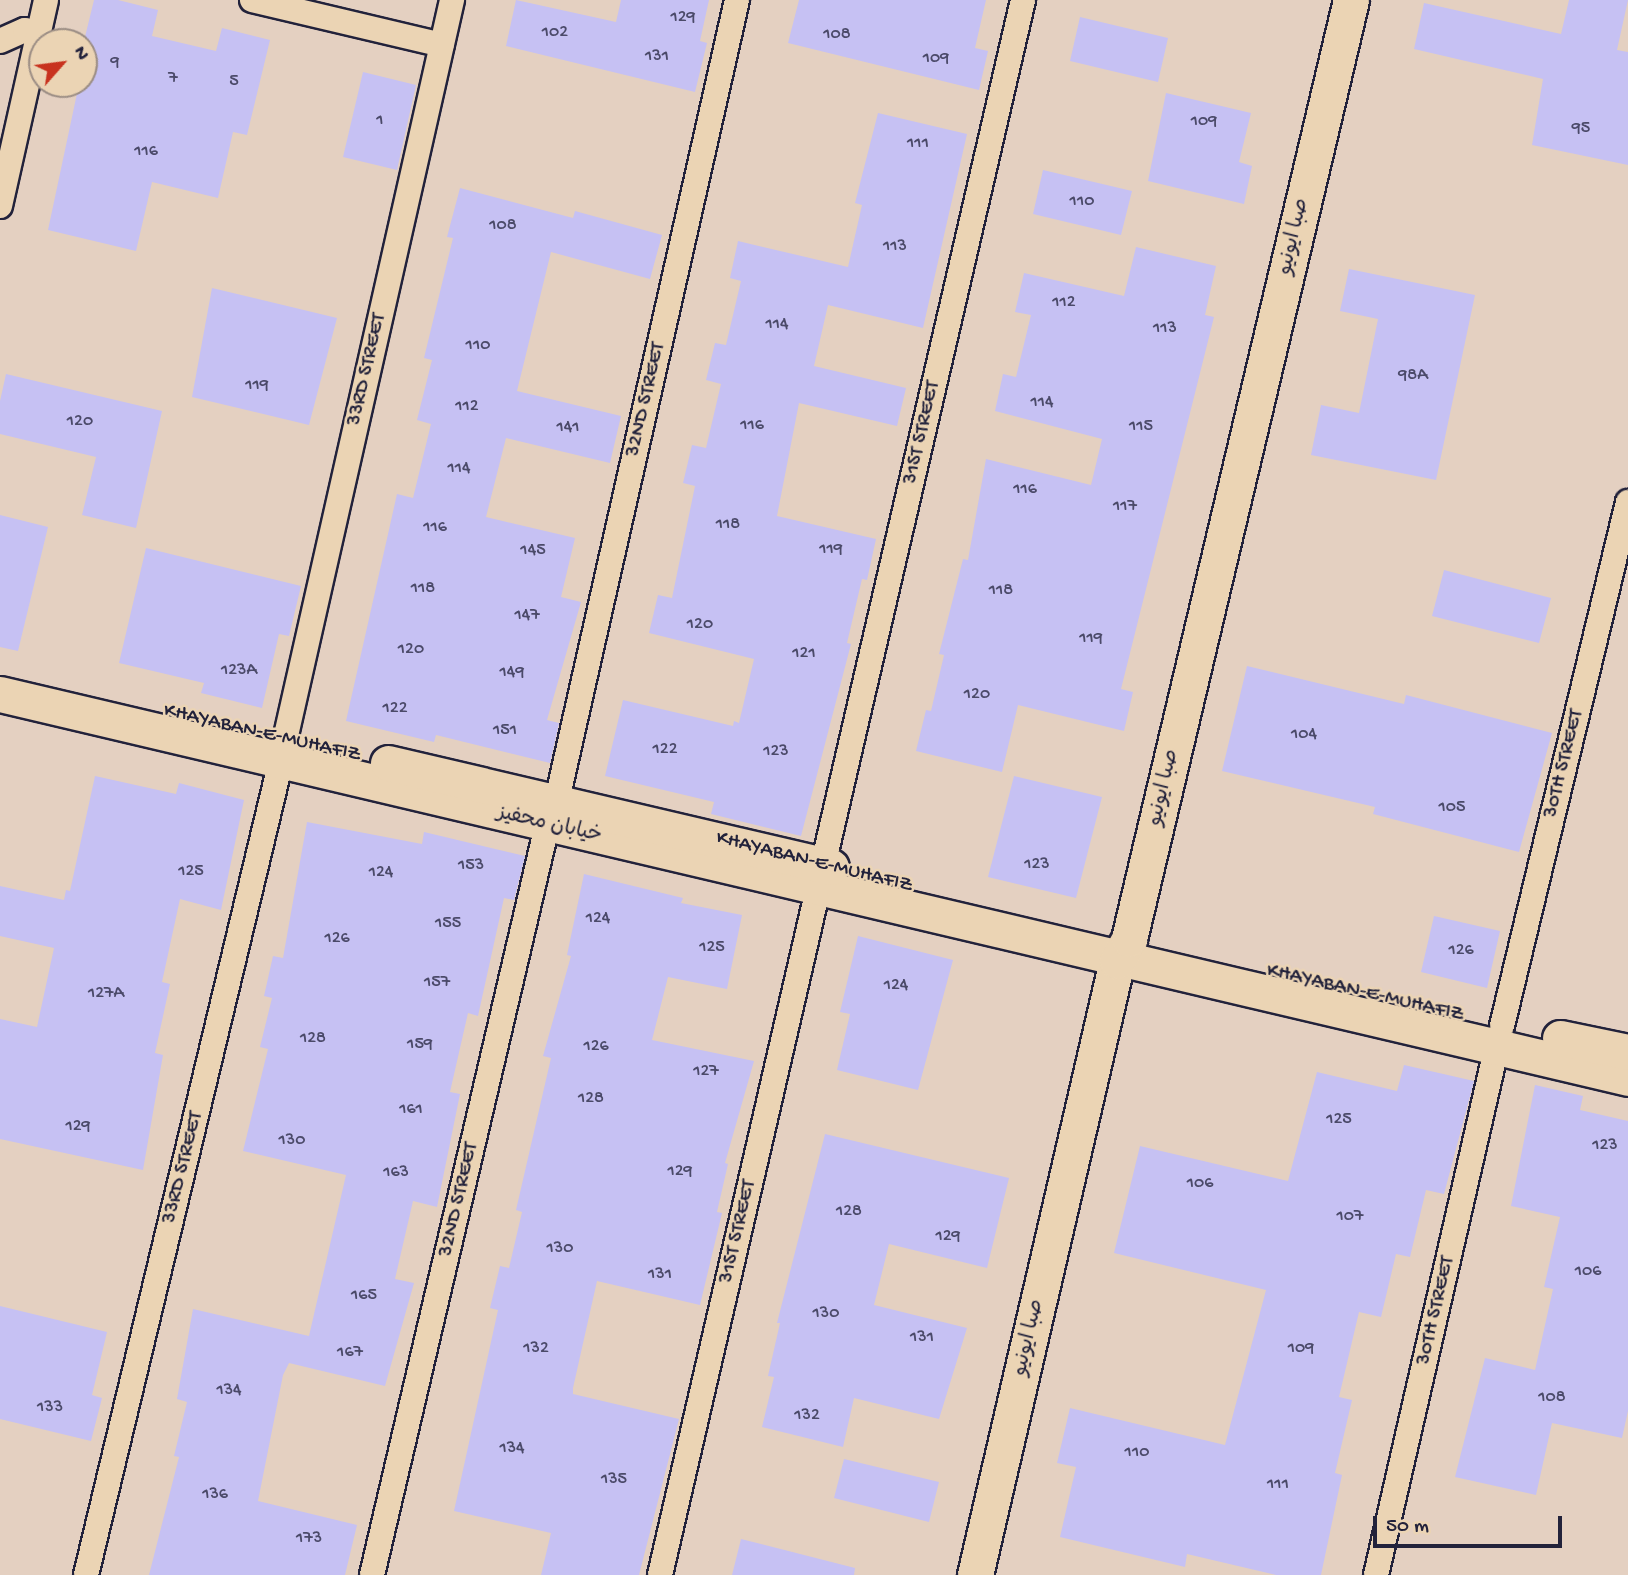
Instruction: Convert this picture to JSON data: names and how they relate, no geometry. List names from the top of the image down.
{
  "streets": {
    "main road": ["صبا ایونیو", "KHAYABAN-E-MUHAFIZ", "خیابان محفیز"],
    "street": [
      "33RD STREET",
      "32ND STREET",
      "31ST STREET",
      "30TH STREET"
    ]
  },
  "crossings": [
    ["صبا ایونیو", "KHAYABAN-E-MUHAFIZ"],
    ["صبا ایونیو", "خیابان محفیز"],
    ["33RD STREET", "KHAYABAN-E-MUHAFIZ"],
    ["33RD STREET", "خیابان محفیز"],
    ["32ND STREET", "خیابان محفیز"],
    ["31ST STREET", "خیابان محفیز"],
    ["KHAYABAN-E-MUHAFIZ", "30TH STREET"],
    ["KHAYABAN-E-MUHAFIZ", "خیابان محفیز"]
  ],
  "house_numbers": [
    "129",
    "102",
    "108",
    "131",
    "109",
    "9",
    "7",
    "5",
    "1",
    "109",
    "95",
    "111",
    "116",
    "110",
    "108",
    "113",
    "112",
    "114",
    "113",
    "110",
    "98A",
    "119",
    "114",
    "112",
    "120",
    "116",
    "115",
    "141",
    "114",
    "116",
    "117",
    "118",
    "116",
    "119",
    "145",
    "118",
    "118",
    "147",
    "120",
    "119",
    "120",
    "121",
    "123A",
    "149",
    "120",
    "122",
    "151",
    "104",
    "122",
    "123",
    "105",
    "123",
    "153",
    "125",
    "124",
    "124",
    "155",
    "126",
    "125",
    "126",
    "157",
    "124",
    "127A",
    "128",
    "159",
    "126",
    "127",
    "128",
    "161",
    "125",
    "129",
    "130",
    "123",
    "129",
    "163",
    "106",
    "128",
    "107",
    "129",
    "130",
    "106",
    "131",
    "165",
    "130",
    "131",
    "132",
    "109",
    "167",
    "134",
    "108",
    "133",
    "132",
    "134",
    "110",
    "135",
    "111",
    "136",
    "173"
  ],
  "scale_bar": "50 m",
  "north": "top right"
}
